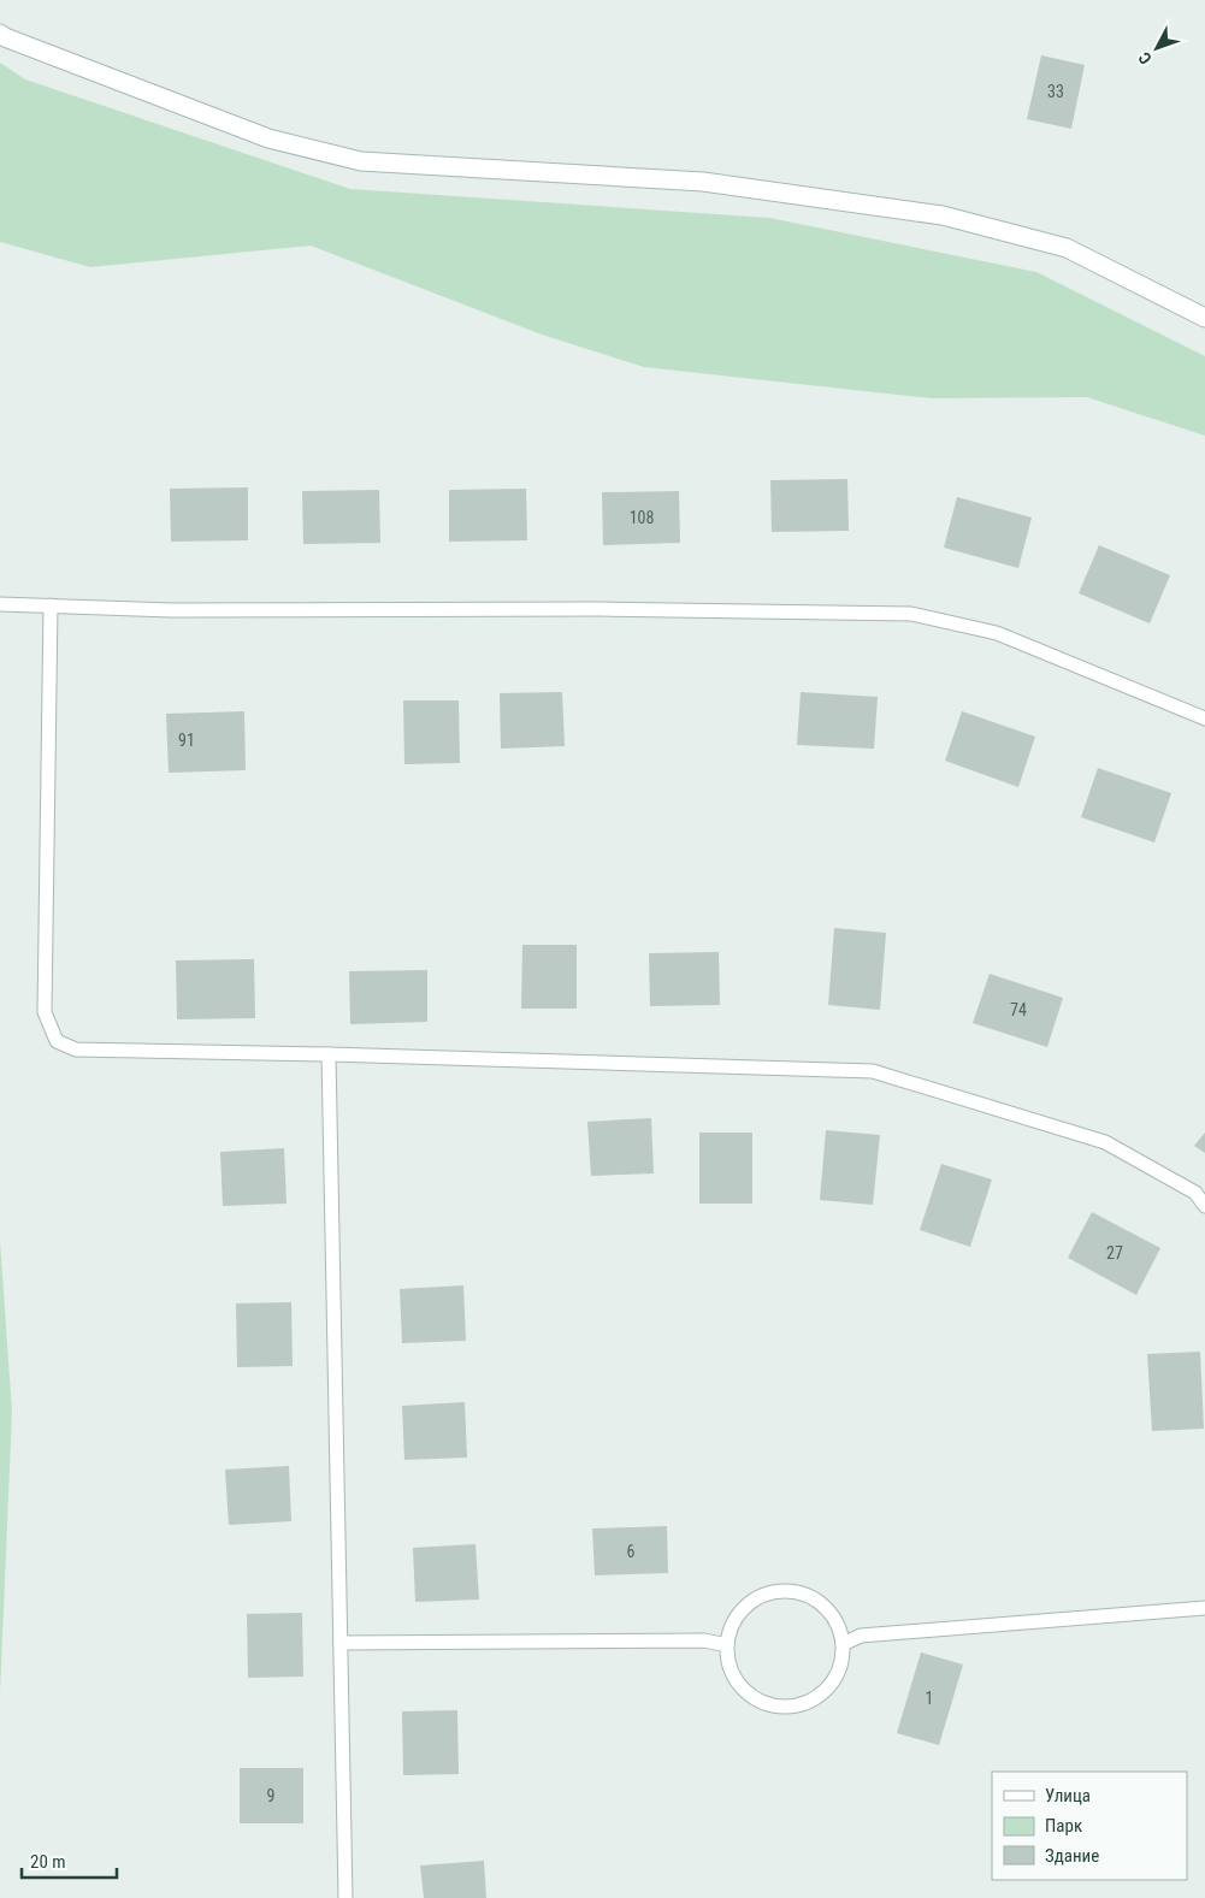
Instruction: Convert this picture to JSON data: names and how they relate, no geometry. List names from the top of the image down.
{
  "house_numbers": [
    "33",
    "108",
    "91",
    "74",
    "27",
    "6",
    "1",
    "9"
  ],
  "legend": ["Улица", "Парк", "Здание"],
  "scale_bar": "20 m",
  "north": "bottom left"
}
